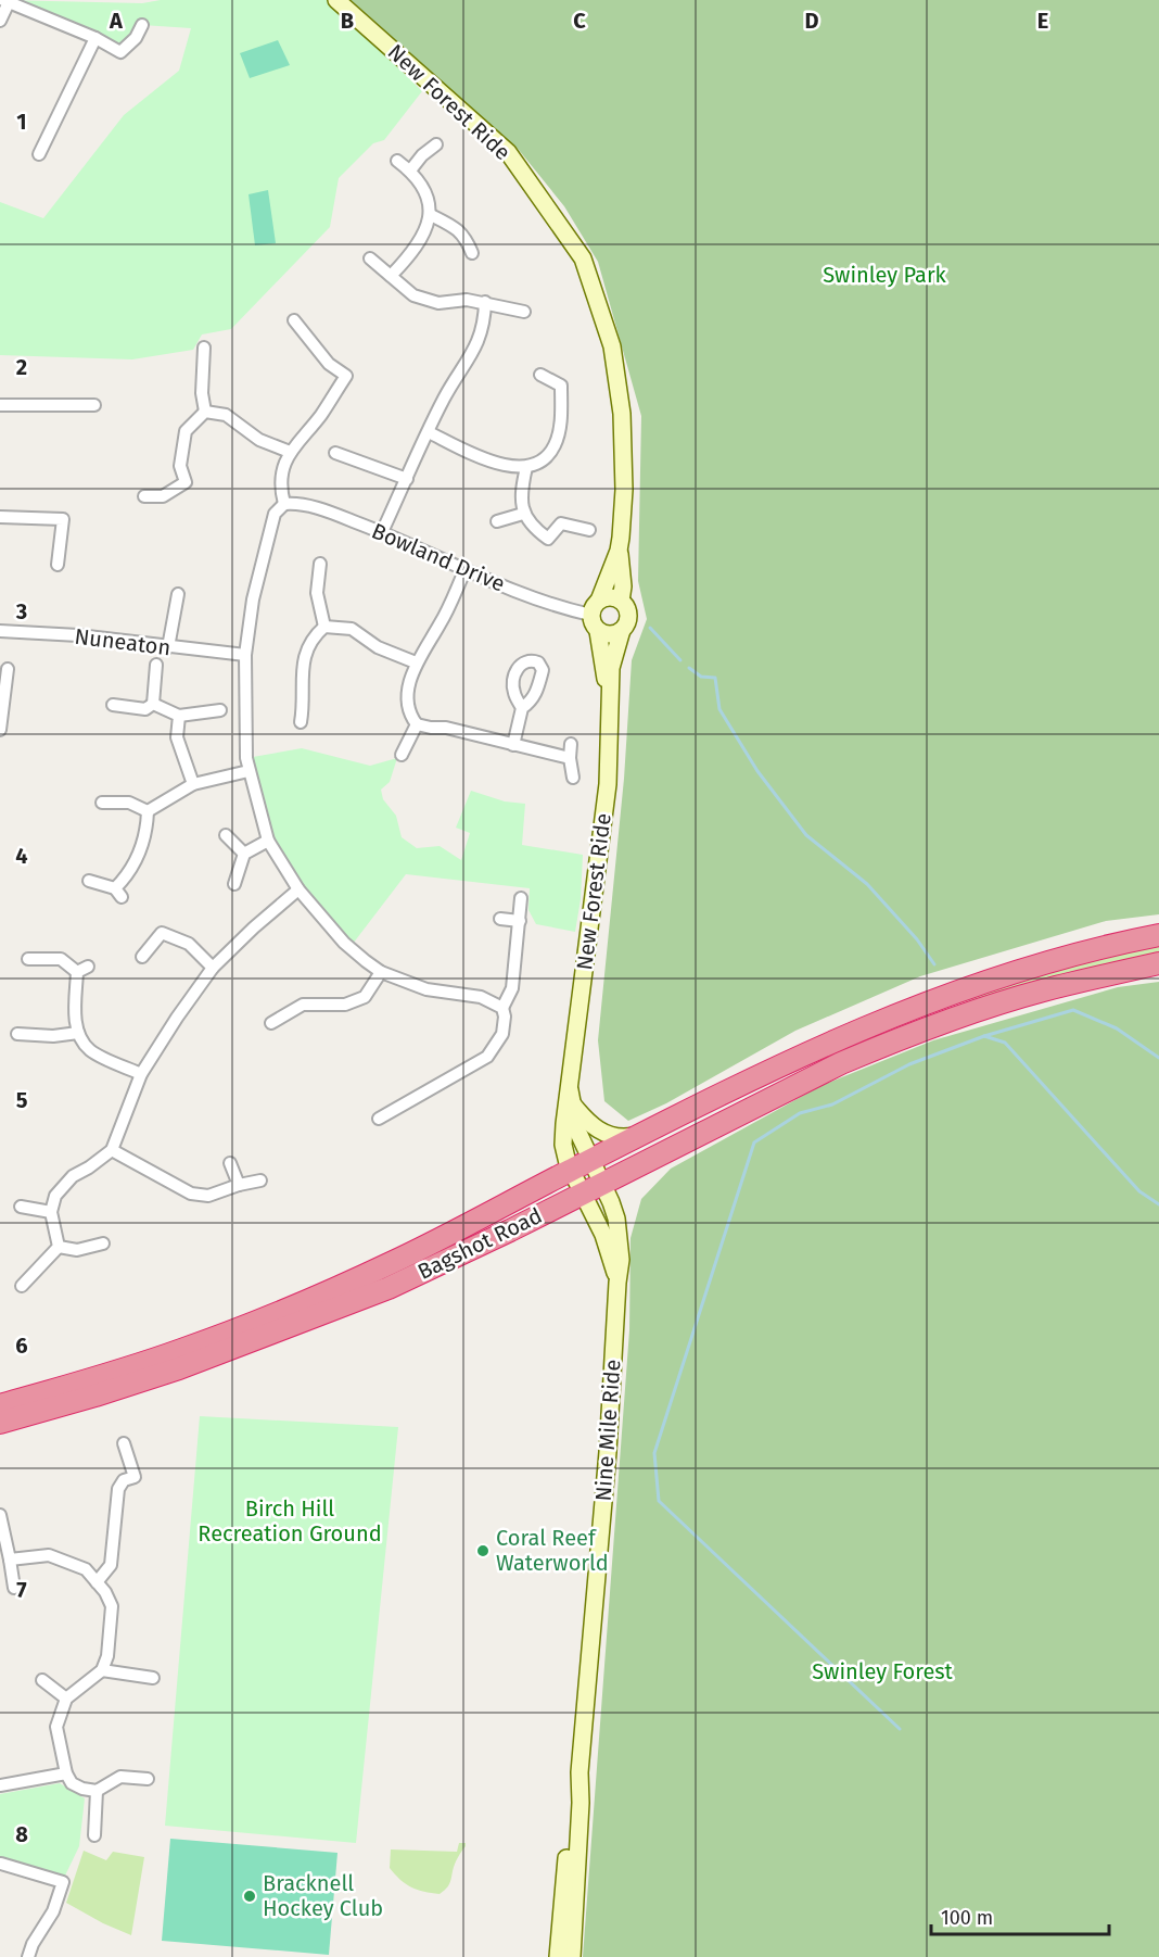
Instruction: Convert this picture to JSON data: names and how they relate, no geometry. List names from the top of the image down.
{
  "streets": {
    "highway": ["Bagshot Road"],
    "main road": ["New Forest Ride", "Nine Mile Ride"],
    "street": ["Bowland Drive", "Nuneaton"]
  },
  "crossings": [
    ["New Forest Ride", "Bowland Drive"],
    ["New Forest Ride", "Bagshot Road"],
    ["New Forest Ride", "Nine Mile Ride"],
    ["Bagshot Road", "Nine Mile Ride"]
  ],
  "parks": ["Swinley Park", "Birch Hill Recreation Ground", "Swinley Forest"],
  "places": ["Coral Reef Waterworld", "Bracknell Hockey Club"],
  "scale_bar": "100 m",
  "grid": {
    "columns": [
      "A",
      "B",
      "C",
      "D",
      "E"
    ],
    "rows": [
      "1",
      "2",
      "3",
      "4",
      "5",
      "6",
      "7",
      "8"
    ]
  }
}
